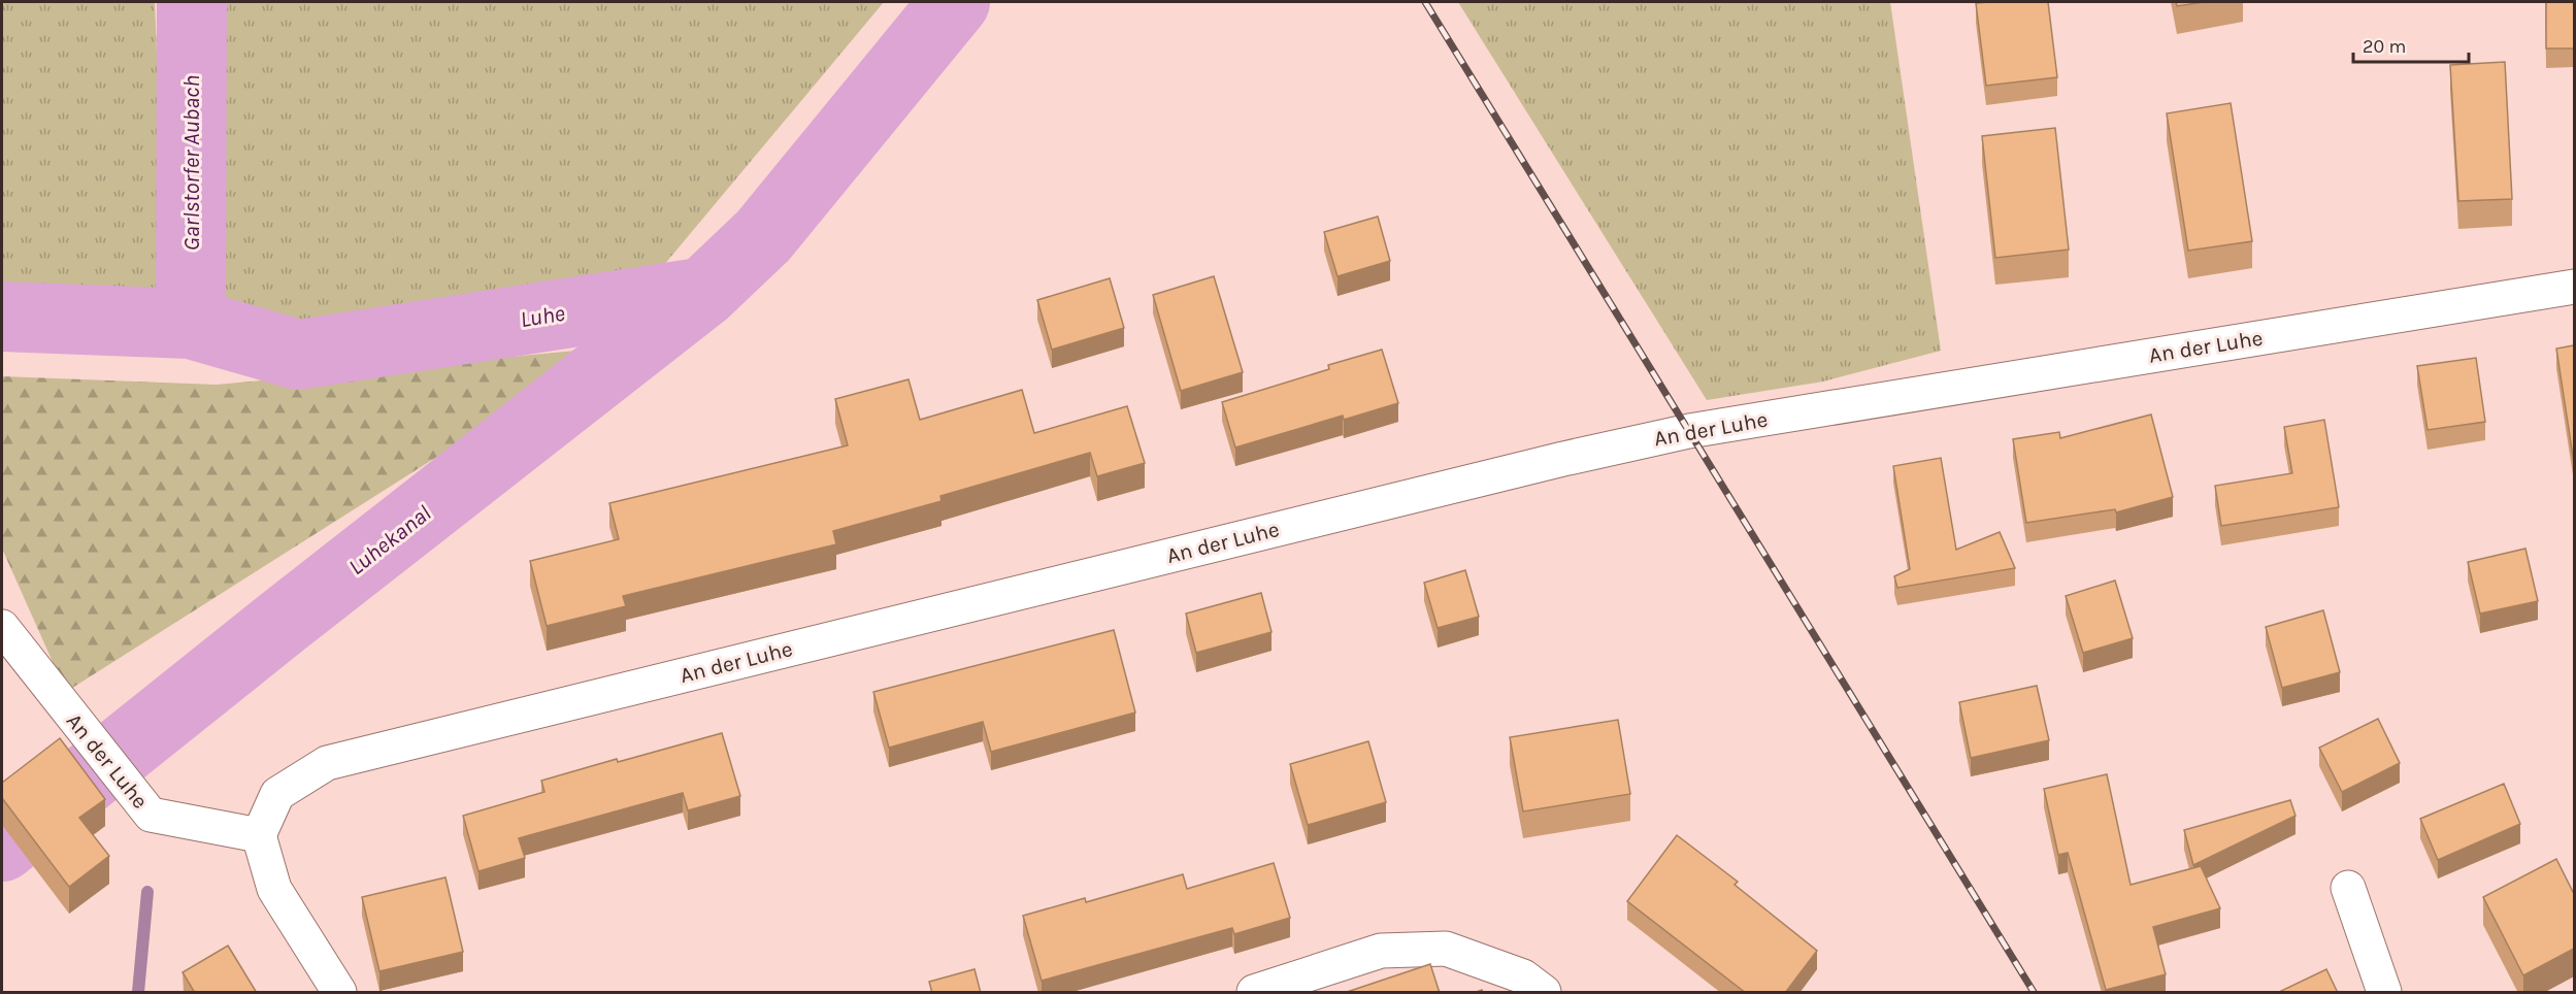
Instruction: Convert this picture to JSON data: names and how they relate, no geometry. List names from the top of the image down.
{
  "streets": {
    "street": ["An der Luhe"]
  },
  "water": ["Garlstorfer Aubach", "Luhe", "Luhekanal"],
  "scale_bar": "20 m"
}
